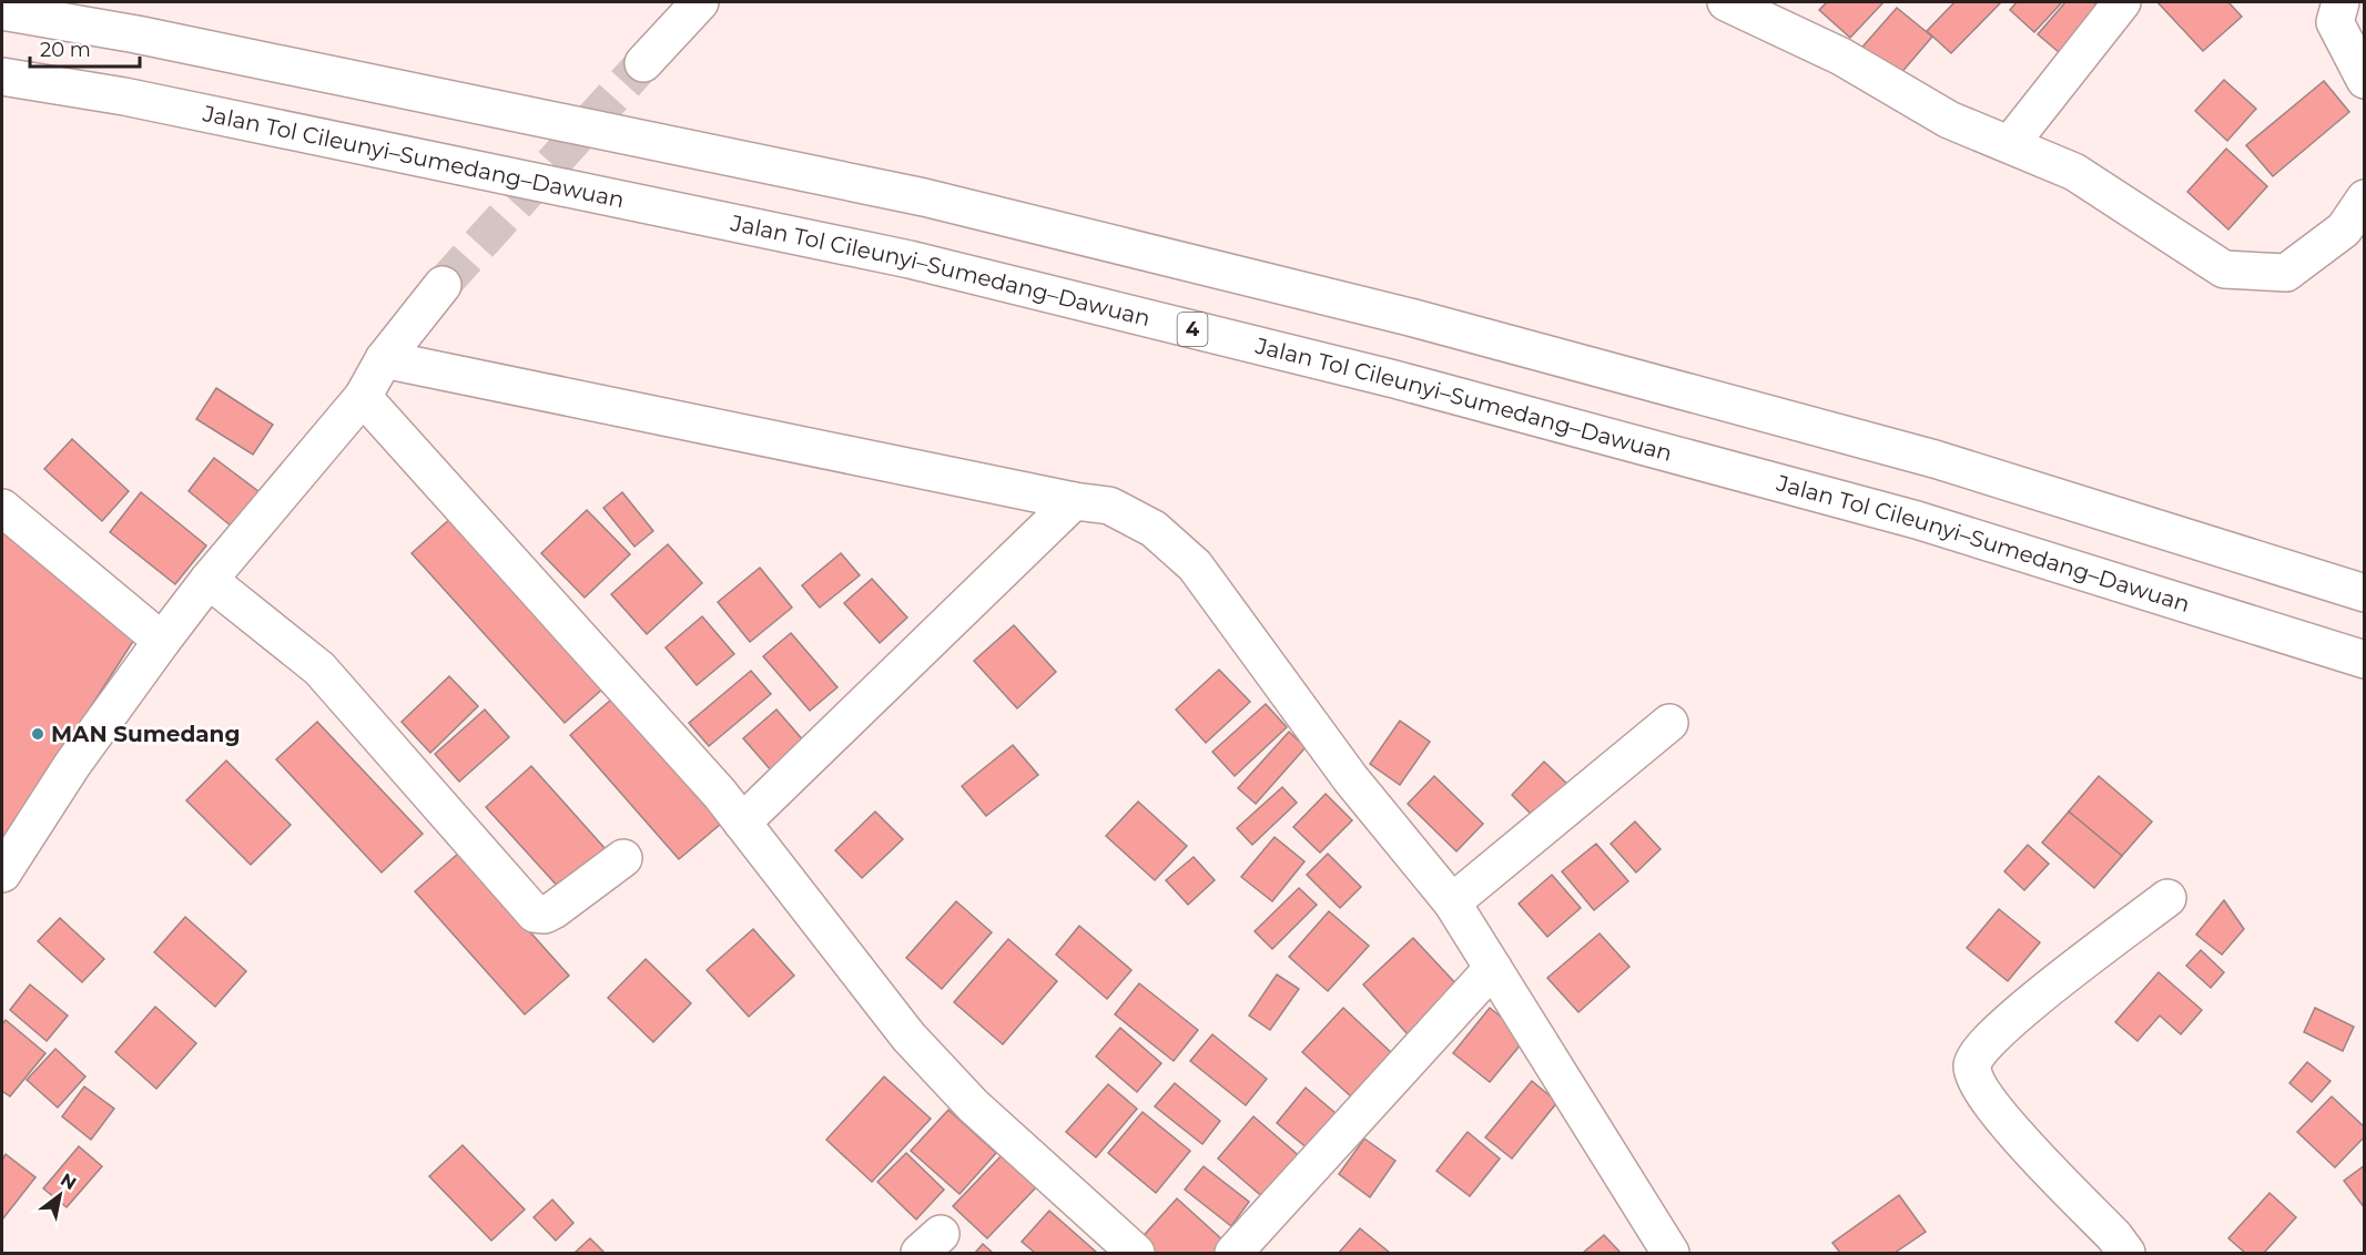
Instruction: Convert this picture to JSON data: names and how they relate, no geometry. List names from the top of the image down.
{
  "streets": {
    "main road": ["Jalan Tol Cileunyi–Sumedang–Dawuan", "4"]
  },
  "places": ["MAN Sumedang"],
  "scale_bar": "20 m",
  "north": "top right"
}
